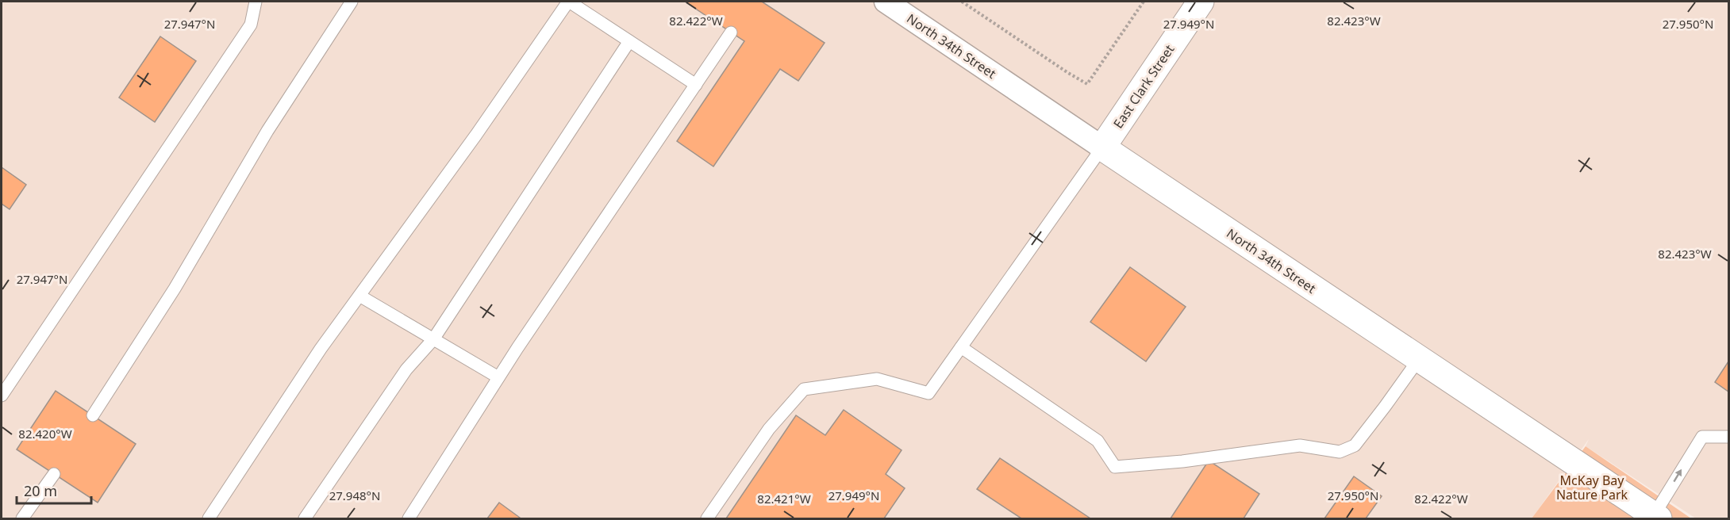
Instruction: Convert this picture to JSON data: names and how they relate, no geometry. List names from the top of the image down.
{
  "streets": {
    "street": ["North 34th Street", "East Clark Street"]
  },
  "crossings": [
    ["North 34th Street", "East Clark Street"]
  ],
  "parks": ["McKay Bay Nature Park"],
  "scale_bar": "20 m",
  "coordinates": [
    "82.422°W",
    "82.423°W",
    "27.947°N",
    "27.949°N",
    "27.950°N",
    "82.420°W",
    "27.948°N",
    "82.421°W"
  ]
}
